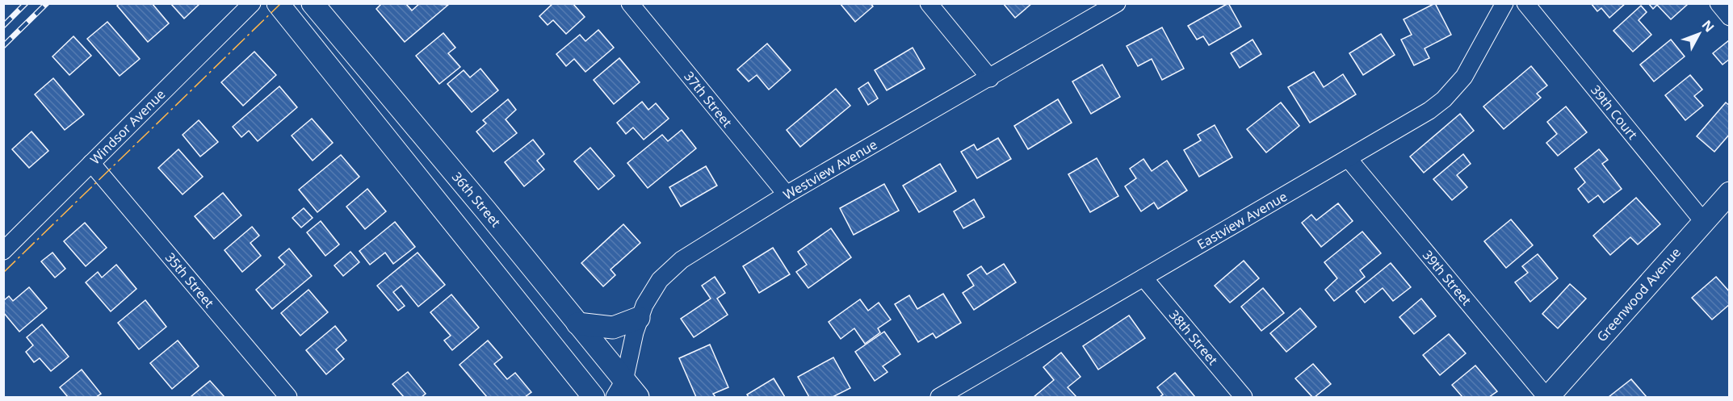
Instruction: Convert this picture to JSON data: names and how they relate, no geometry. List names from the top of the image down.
{
  "streets": {
    "street": [
      "37th Street",
      "39th Court",
      "Windsor Avenue",
      "Westview Avenue",
      "36th Street",
      "Eastview Avenue",
      "39th Street",
      "35th Street",
      "Greenwood Avenue",
      "38th Street"
    ]
  },
  "crossings": [
    ["37th Street", "Westview Avenue"],
    ["39th Court", "Greenwood Avenue"],
    ["Windsor Avenue", "35th Street"],
    ["Westview Avenue", "36th Street"],
    ["Eastview Avenue", "39th Street"],
    ["Eastview Avenue", "38th Street"],
    ["39th Street", "Greenwood Avenue"]
  ],
  "north": "top right"
}
